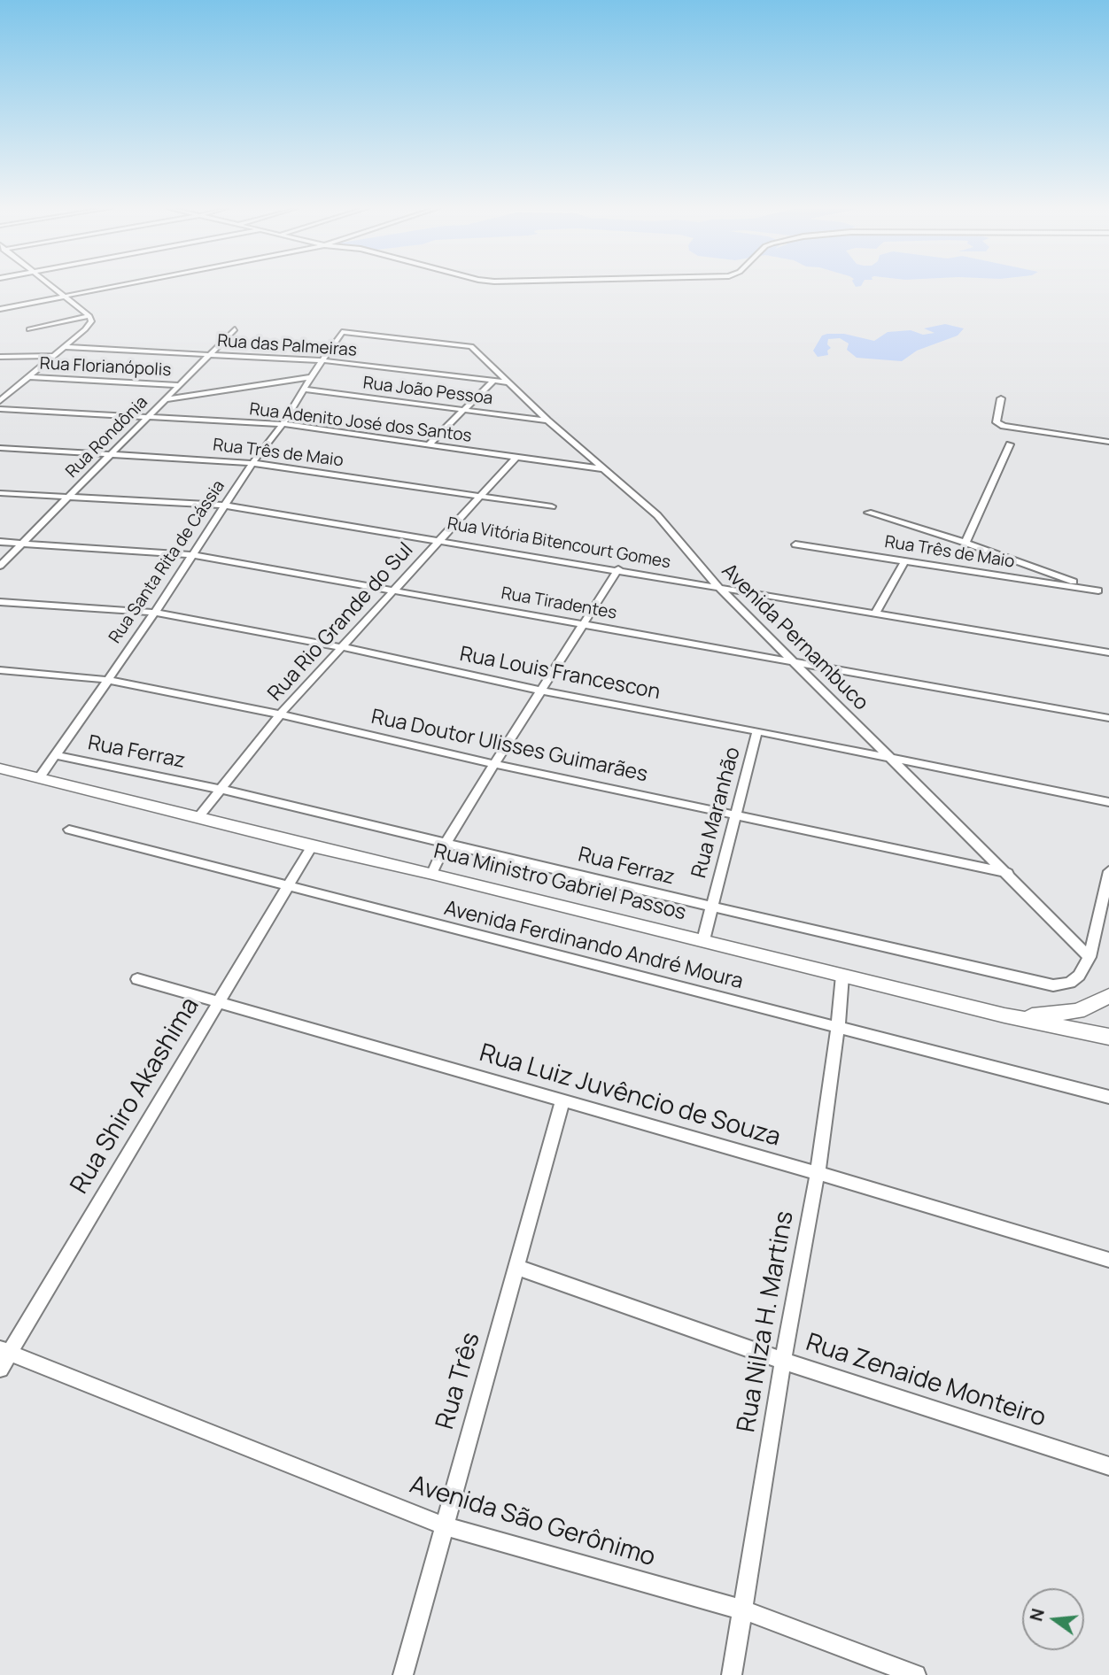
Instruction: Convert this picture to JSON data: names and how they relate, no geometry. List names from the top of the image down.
{
  "streets": {
    "main road": ["Rua Ministro Gabriel Passos"],
    "street": [
      "Rua das Palmeiras",
      "Rua Florianópolis",
      "Rua João Pessoa",
      "Rua Adenito José dos Santos",
      "Rua Rondônia",
      "Rua Três de Maio",
      "Rua Vitória Bitencourt Gomes",
      "Rua Santa Rita de Cássia",
      "Rua Tiradentes",
      "Rua Rio Grande do Sul",
      "Avenida Pernambuco",
      "Rua Louis Francescon",
      "Rua Doutor Ulisses Guimarães",
      "Rua Ferraz",
      "Rua Maranhão",
      "Avenida Ferdinando André Moura",
      "Rua Shiro Akashima",
      "Rua Luiz Juvêncio de Souza",
      "Rua Nilza H. Martins",
      "Rua Três",
      "Rua Zenaide Monteiro",
      "Avenida São Gerônimo"
    ]
  },
  "crossings": [
    ["Rua das Palmeiras", "Rua Rondônia"],
    ["Rua das Palmeiras", "Rua Santa Rita de Cássia"],
    ["Rua das Palmeiras", "Avenida Pernambuco"],
    ["Rua Florianópolis", "Rua Rondônia"],
    ["Rua João Pessoa", "Rua Santa Rita de Cássia"],
    ["Rua João Pessoa", "Avenida Pernambuco"],
    ["Rua Adenito José dos Santos", "Rua Rondônia"],
    ["Rua Adenito José dos Santos", "Rua Santa Rita de Cássia"],
    ["Rua Adenito José dos Santos", "Rua Rio Grande do Sul"],
    ["Rua Adenito José dos Santos", "Avenida Pernambuco"],
    ["Rua Rondônia", "Rua Três de Maio"],
    ["Rua Rondônia", "Rua Vitória Bitencourt Gomes"],
    ["Rua Rondônia", "Rua Tiradentes"],
    ["Rua Três de Maio", "Rua Santa Rita de Cássia"],
    ["Rua Três de Maio", "Rua Rio Grande do Sul"],
    ["Rua Vitória Bitencourt Gomes", "Rua Santa Rita de Cássia"],
    ["Rua Vitória Bitencourt Gomes", "Rua Rio Grande do Sul"],
    ["Rua Vitória Bitencourt Gomes", "Avenida Pernambuco"],
    ["Rua Santa Rita de Cássia", "Rua Tiradentes"],
    ["Rua Santa Rita de Cássia", "Avenida Pernambuco"],
    ["Rua Santa Rita de Cássia", "Rua Louis Francescon"],
    ["Rua Santa Rita de Cássia", "Rua Doutor Ulisses Guimarães"],
    ["Rua Santa Rita de Cássia", "Rua Ferraz"],
    ["Rua Santa Rita de Cássia", "Rua Ministro Gabriel Passos"],
    ["Rua Tiradentes", "Rua Rio Grande do Sul"],
    ["Rua Tiradentes", "Avenida Pernambuco"],
    ["Rua Rio Grande do Sul", "Rua Louis Francescon"],
    ["Rua Rio Grande do Sul", "Rua Doutor Ulisses Guimarães"],
    ["Rua Rio Grande do Sul", "Rua Ferraz"],
    ["Rua Rio Grande do Sul", "Rua Ministro Gabriel Passos"],
    ["Avenida Pernambuco", "Rua Louis Francescon"],
    ["Avenida Pernambuco", "Rua Doutor Ulisses Guimarães"],
    ["Avenida Pernambuco", "Rua Ferraz"],
    ["Rua Louis Francescon", "Rua Maranhão"],
    ["Rua Doutor Ulisses Guimarães", "Rua Maranhão"],
    ["Rua Ferraz", "Rua Maranhão"],
    ["Rua Maranhão", "Rua Ministro Gabriel Passos"],
    ["Rua Ministro Gabriel Passos", "Rua Shiro Akashima"],
    ["Rua Ministro Gabriel Passos", "Rua Nilza H. Martins"],
    ["Avenida Ferdinando André Moura", "Rua Shiro Akashima"],
    ["Avenida Ferdinando André Moura", "Rua Nilza H. Martins"],
    ["Rua Shiro Akashima", "Rua Luiz Juvêncio de Souza"],
    ["Rua Shiro Akashima", "Avenida São Gerônimo"],
    ["Rua Luiz Juvêncio de Souza", "Rua Nilza H. Martins"],
    ["Rua Luiz Juvêncio de Souza", "Rua Três"],
    ["Rua Nilza H. Martins", "Rua Zenaide Monteiro"],
    ["Rua Nilza H. Martins", "Avenida São Gerônimo"],
    ["Rua Três", "Rua Zenaide Monteiro"],
    ["Rua Três", "Avenida São Gerônimo"]
  ],
  "north": "left"
}
